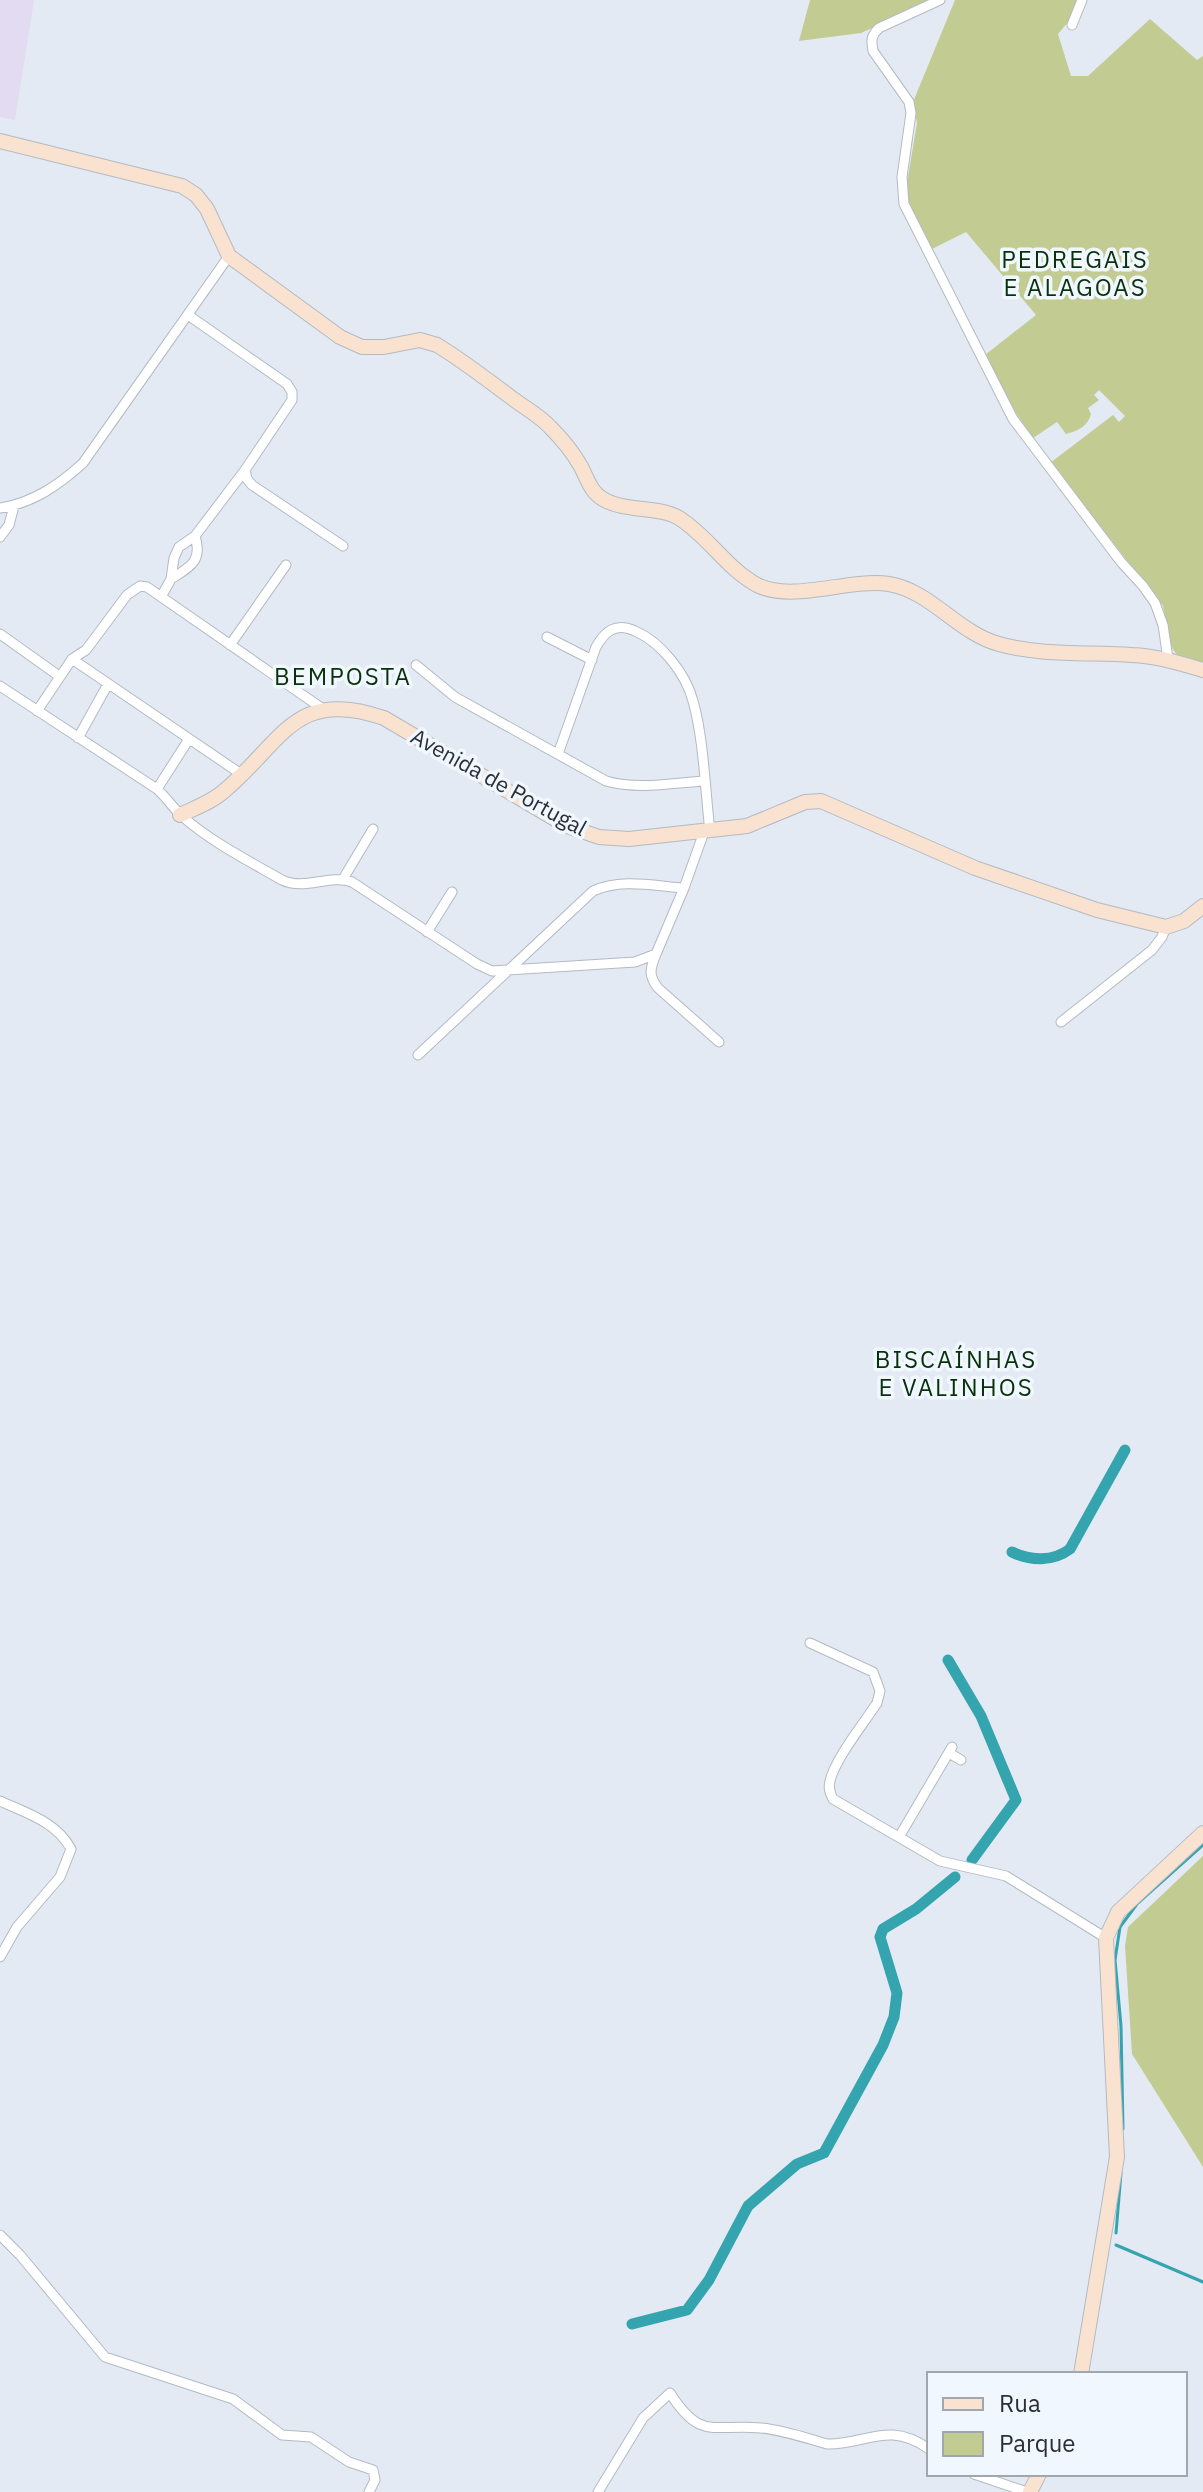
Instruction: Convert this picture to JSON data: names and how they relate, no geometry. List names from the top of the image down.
{
  "streets": {
    "street": ["Avenida de Portugal"]
  },
  "districts": ["PEDREGAIS E ALAGOAS", "BEMPOSTA", "BISCAÍNHAS E VALINHOS"],
  "legend": ["Rua", "Parque"]
}
